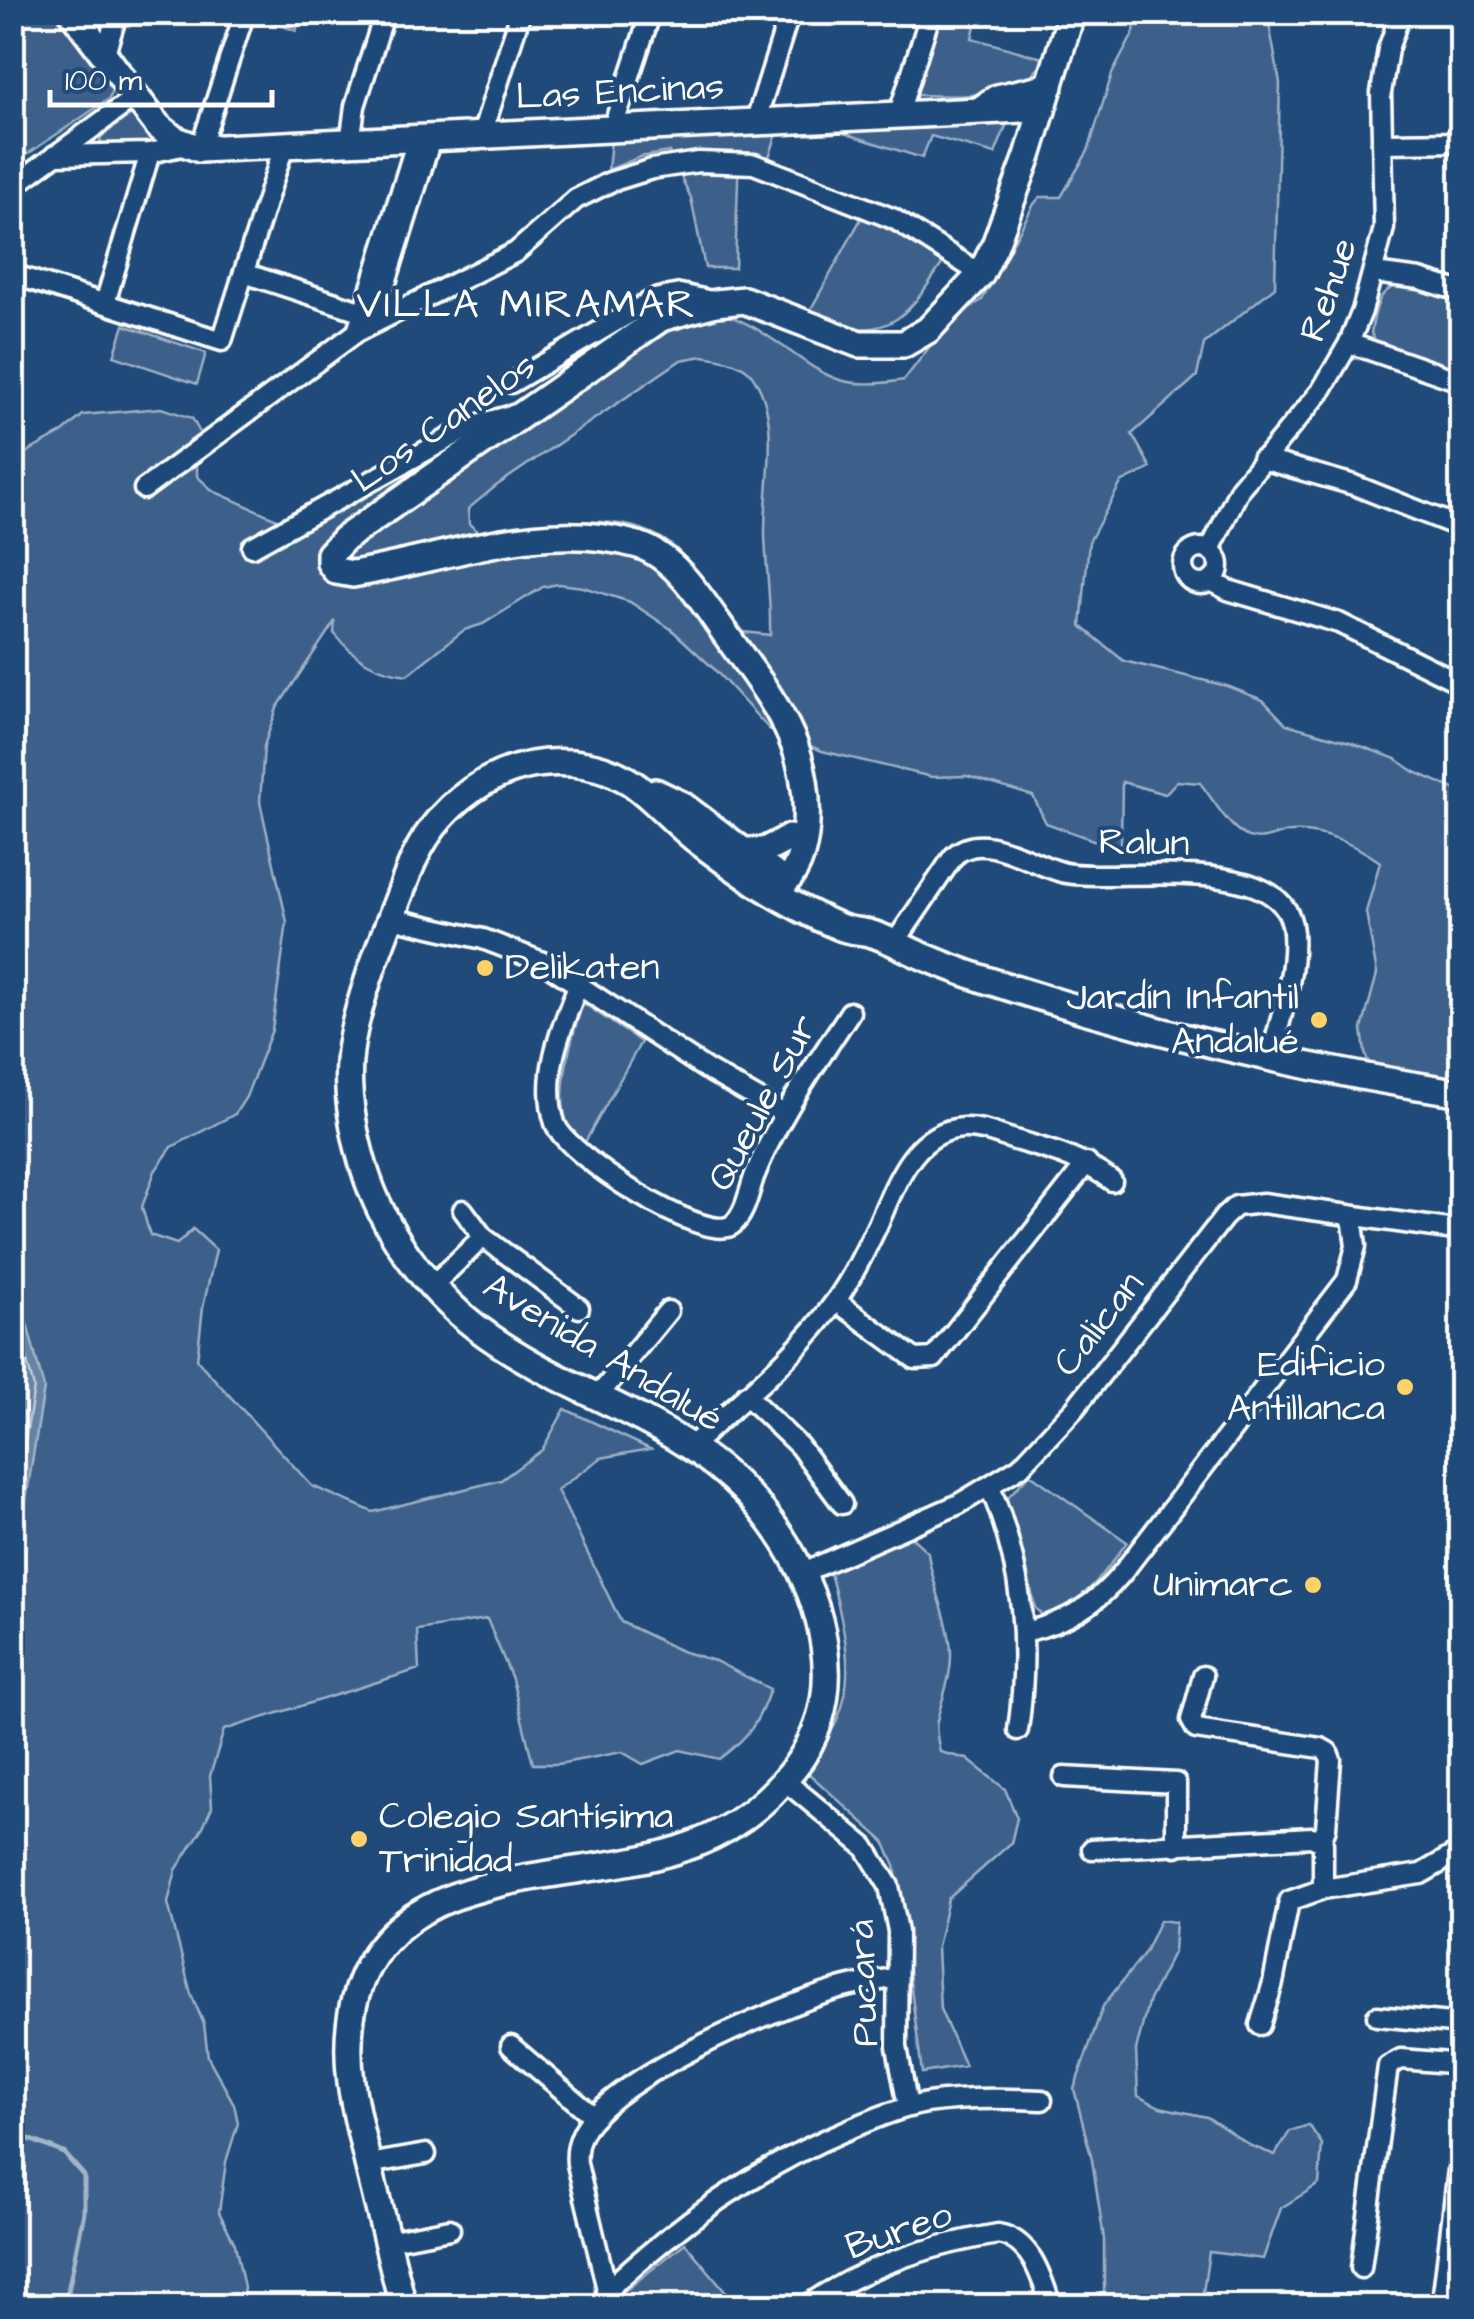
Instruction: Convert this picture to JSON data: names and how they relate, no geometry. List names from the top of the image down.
{
  "streets": {
    "street": [
      "Las Encinas",
      "Rehue",
      "Los Canelos",
      "Ralun",
      "Queule Sur",
      "Calican",
      "Avenida Andalué",
      "Pucará",
      "Bureo"
    ]
  },
  "crossings": [
    ["Las Encinas", "Los Canelos"],
    ["Los Canelos", "Avenida Andalué"],
    ["Ralun", "Avenida Andalué"],
    ["Calican", "Avenida Andalué"],
    ["Avenida Andalué", "Pucará"]
  ],
  "districts": ["VILLA MIRAMAR"],
  "places": [
    "Delikaten",
    "Jardín Infantil Andalué",
    "Edificio Antillanca",
    "Unimarc",
    "Colegio Santísima Trinidad"
  ],
  "scale_bar": "100 m"
}
